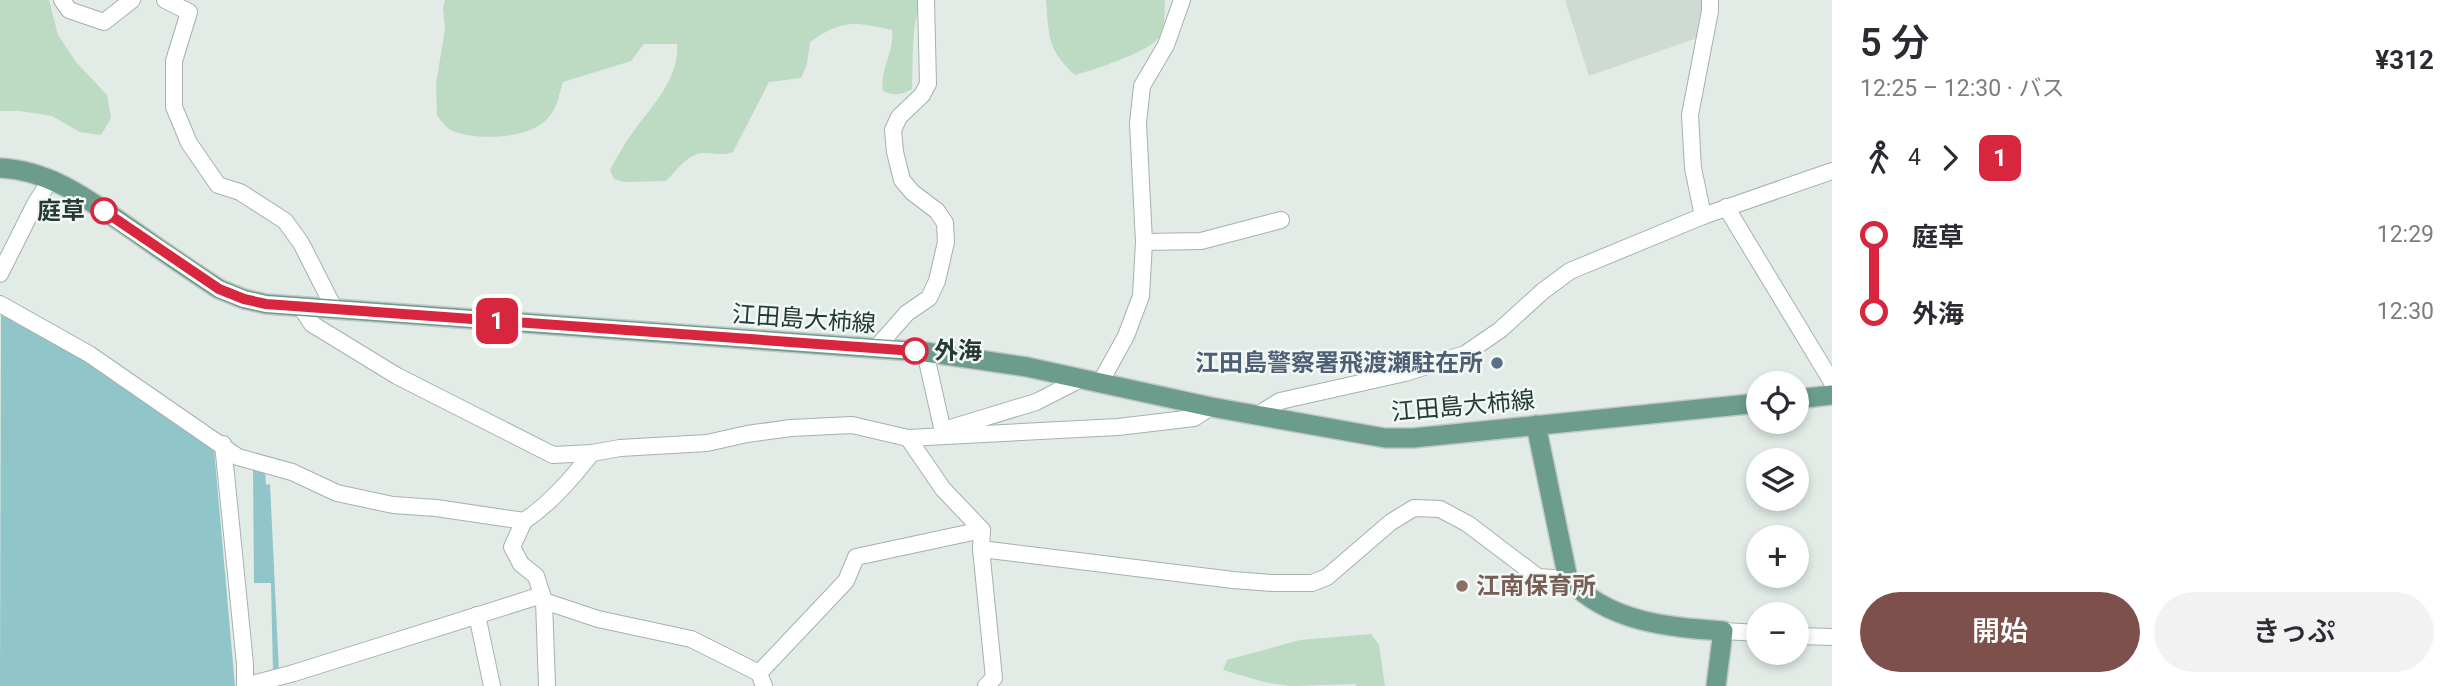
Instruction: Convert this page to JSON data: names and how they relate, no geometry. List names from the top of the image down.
{
  "streets": {
    "main road": ["江田島大柿線"]
  },
  "places": [
    "庭草",
    "外海",
    "江田島警察署飛渡瀬駐在所",
    "江南保育所"
  ],
  "lines": ["bus line 1"],
  "page": {
    "on_map": "1",
    "heading": ["5 分", "12:25 – 12:30 · バス", "¥312"],
    "legs": ["4", "1"],
    "list": [
      {
        "name": "庭草",
        "value": "12:29"
      },
      {
        "name": "外海",
        "value": "12:30"
      }
    ],
    "map_buttons": ["+", "−"],
    "buttons": ["開始", "きっぷ"]
  }
}
